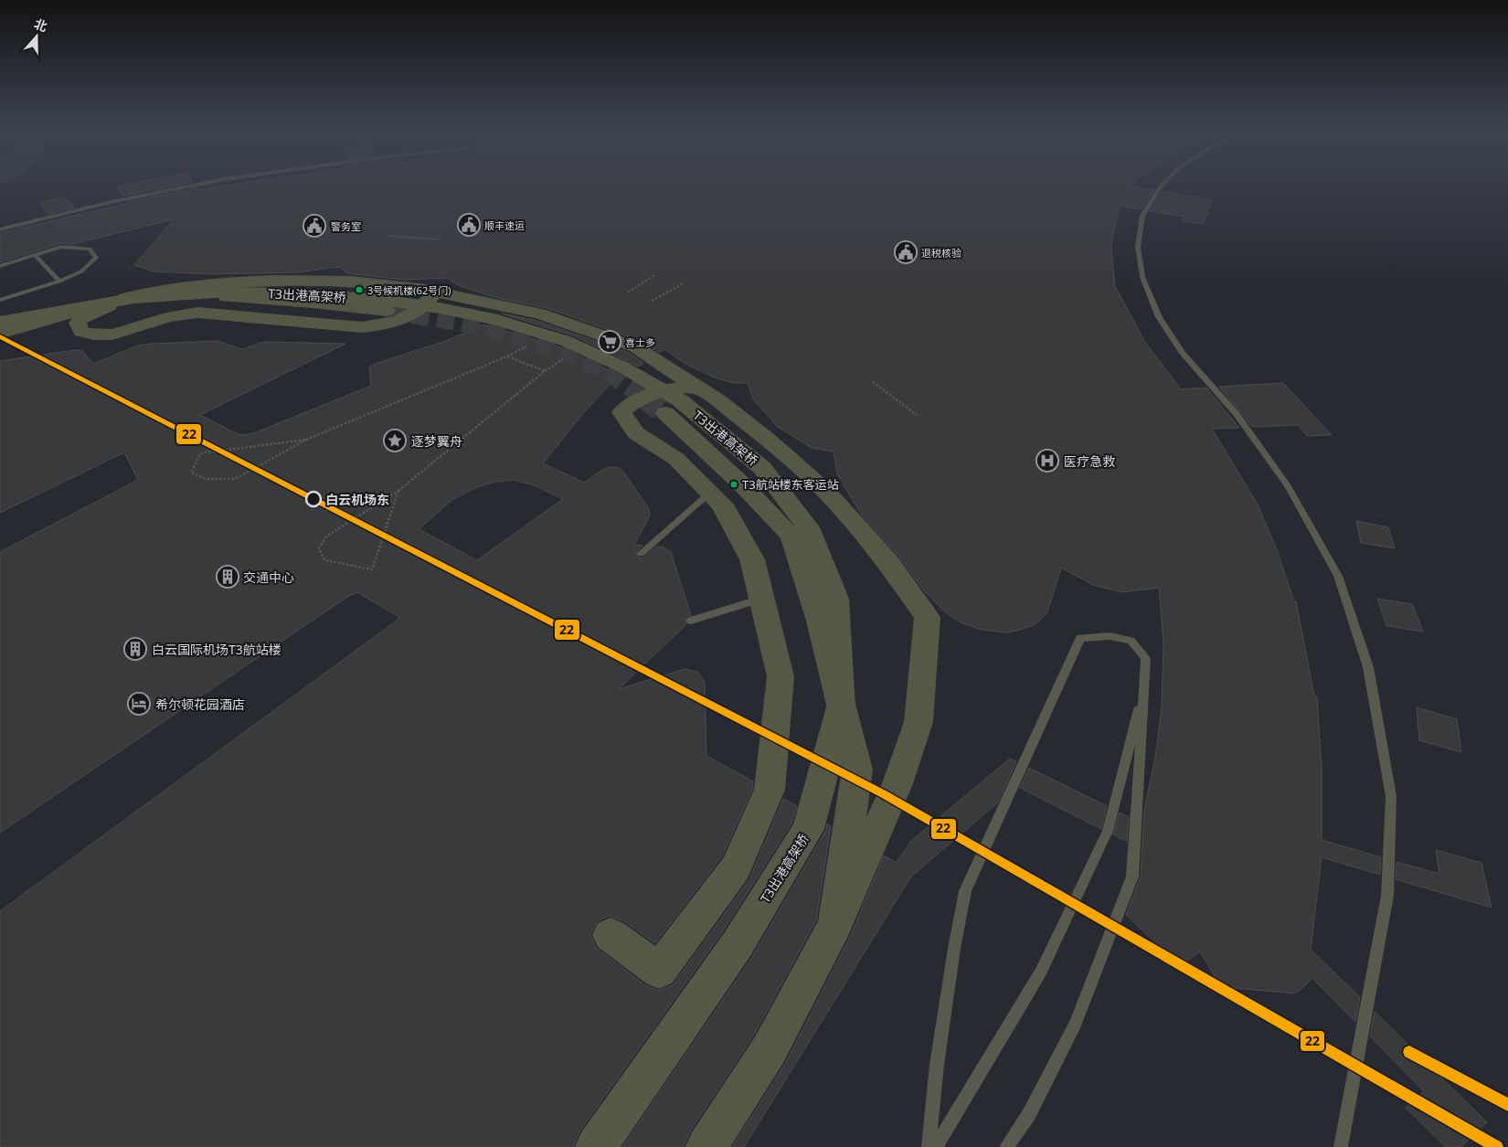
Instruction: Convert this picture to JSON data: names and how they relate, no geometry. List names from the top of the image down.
{
  "streets": {
    "main road": ["T3出港高架桥"]
  },
  "places": {
    "public building": ["顺丰速运", "警务室", "退税核验"],
    "other": ["3号候机楼(62号门)", "T3航站楼东客运站", "白云机场东"],
    "supermarket": ["喜士多"],
    "place": ["逐梦翼舟"],
    "hospital": ["医疗急救"],
    "building": ["交通中心", "白云国际机场T3航站楼"],
    "hotel": ["希尔顿花园酒店"]
  },
  "lines": ["transit line 22"],
  "north": "top"
}
